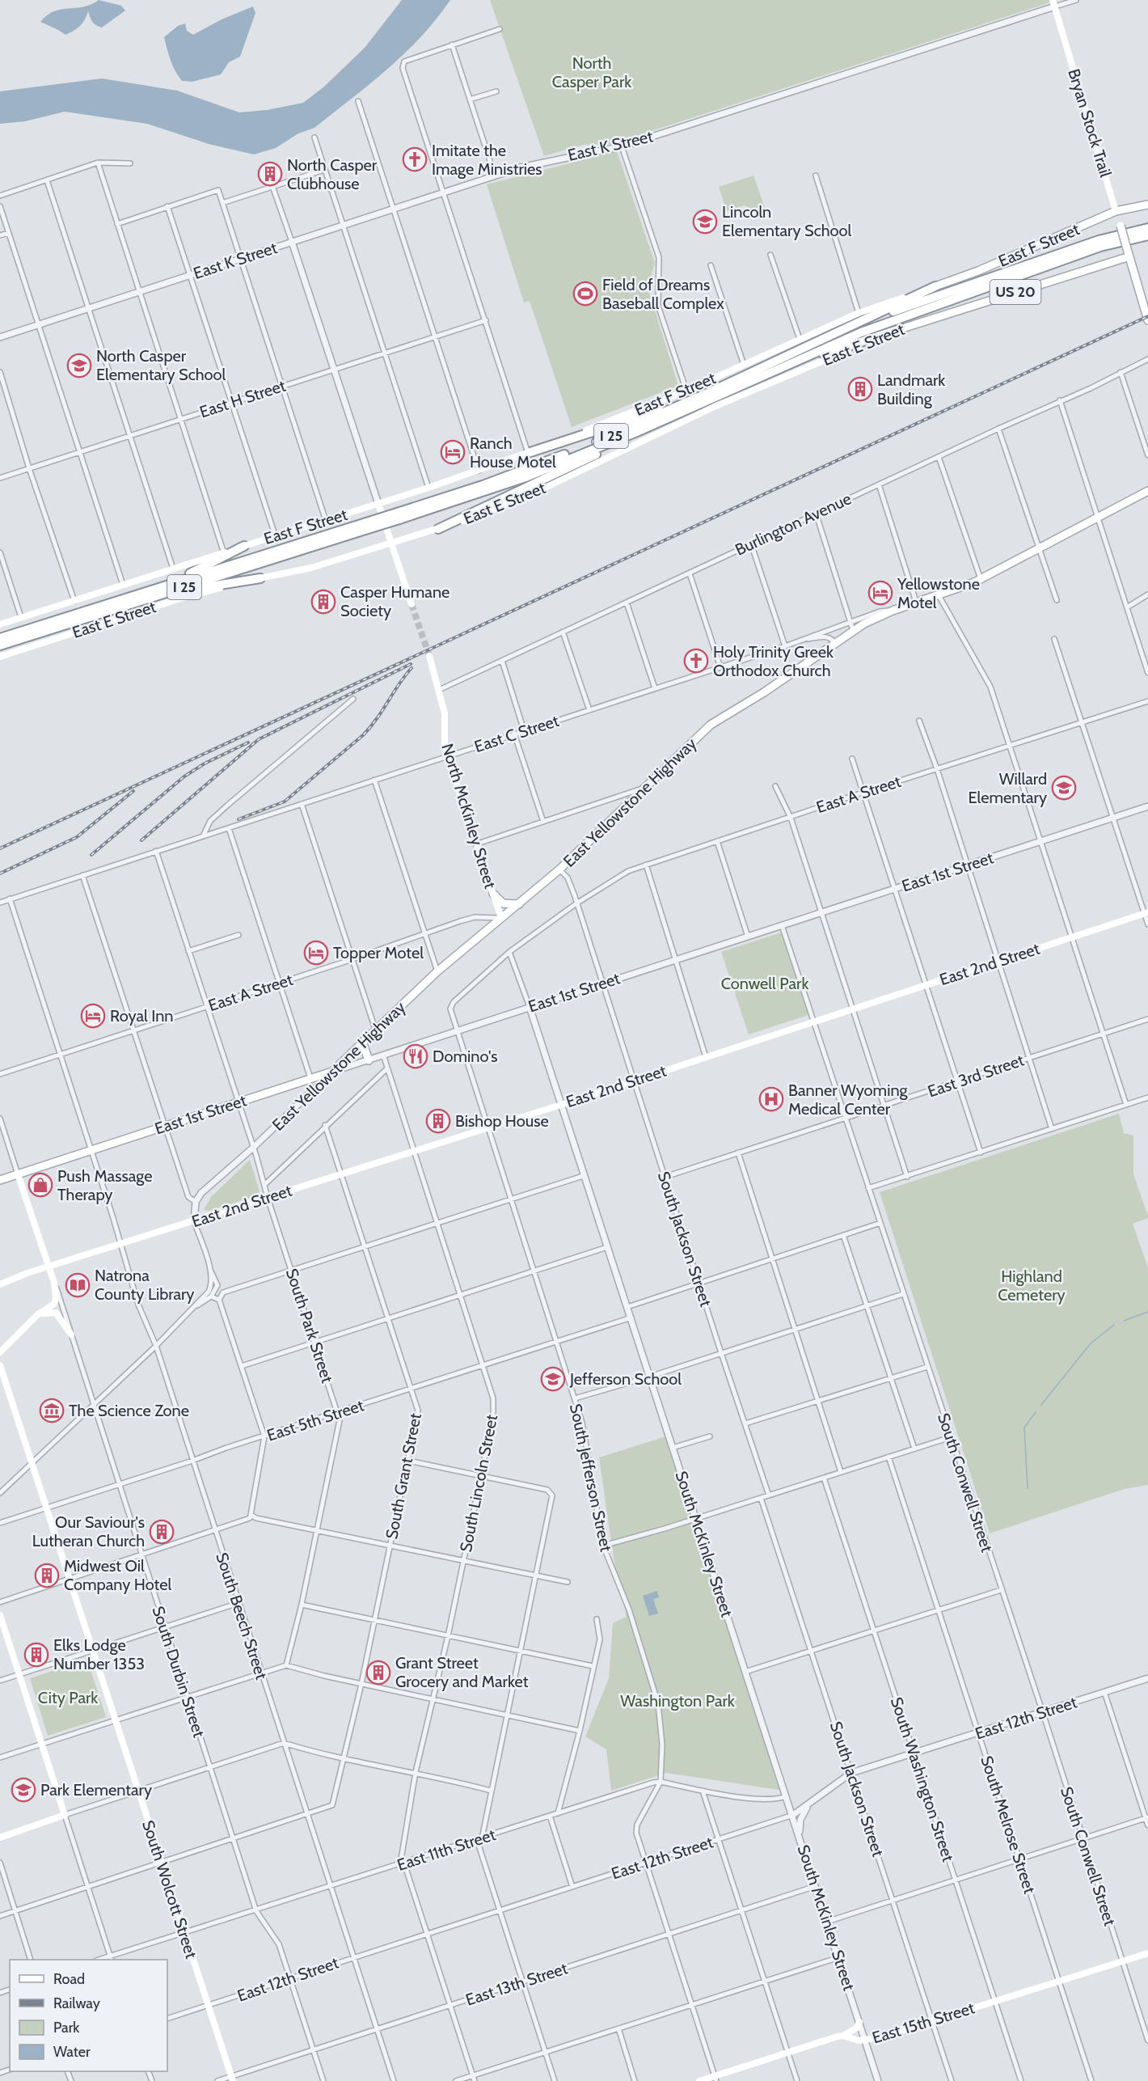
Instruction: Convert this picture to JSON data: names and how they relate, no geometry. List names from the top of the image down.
{
  "streets": {
    "highway": ["US 20", "I 25"],
    "main road": [
      "Bryan Stock Trail",
      "East F Street",
      "East E Street",
      "East Yellowstone Highway",
      "North McKinley Street",
      "East 1st Street",
      "East 2nd Street",
      "South Durbin Street",
      "South Wolcott Street",
      "East 15th Street"
    ],
    "street": [
      "East K Street",
      "East H Street",
      "Burlington Avenue",
      "East C Street",
      "East A Street",
      "East 3rd Street",
      "South Jackson Street",
      "South Park Street",
      "East 5th Street",
      "South Grant Street",
      "South Jefferson Street",
      "South Conwell Street",
      "South Lincoln Street",
      "South McKinley Street",
      "South Beech Street",
      "East 12th Street",
      "South Washington Street",
      "South Melrose Street",
      "East 11th Street",
      "East 13th Street"
    ]
  },
  "crossings": [
    ["Bryan Stock Trail", "East K Street"],
    ["Bryan Stock Trail", "East F Street"],
    ["Bryan Stock Trail", "East E Street"],
    ["East F Street", "US 20"],
    ["US 20", "East E Street"],
    ["US 20", "I 25"],
    ["Burlington Avenue", "North McKinley Street"],
    ["East C Street", "East Yellowstone Highway"],
    ["East C Street", "North McKinley Street"],
    ["East C Street", "South Park Street"],
    ["East C Street", "South Beech Street"],
    ["East A Street", "East Yellowstone Highway"],
    ["East A Street", "North McKinley Street"],
    ["East A Street", "South Jackson Street"],
    ["East A Street", "South Park Street"],
    ["East A Street", "South Jefferson Street"],
    ["East A Street", "South Beech Street"],
    ["East Yellowstone Highway", "North McKinley Street"],
    ["East Yellowstone Highway", "East 1st Street"],
    ["East Yellowstone Highway", "South Jackson Street"],
    ["East Yellowstone Highway", "South Park Street"],
    ["East 1st Street", "South Jackson Street"],
    ["East 1st Street", "South Park Street"],
    ["East 1st Street", "South Jefferson Street"],
    ["East 1st Street", "South Conwell Street"],
    ["East 1st Street", "South Lincoln Street"],
    ["East 1st Street", "South McKinley Street"],
    ["East 1st Street", "South Beech Street"],
    ["East 1st Street", "South Durbin Street"],
    ["East 2nd Street", "South Jackson Street"],
    ["East 2nd Street", "South Park Street"],
    ["East 2nd Street", "South Grant Street"],
    ["East 2nd Street", "South Jefferson Street"],
    ["East 2nd Street", "South Conwell Street"],
    ["East 2nd Street", "South Lincoln Street"],
    ["East 2nd Street", "South McKinley Street"],
    ["East 2nd Street", "South Beech Street"],
    ["East 2nd Street", "South Durbin Street"],
    ["East 3rd Street", "South Jackson Street"],
    ["East 3rd Street", "South Conwell Street"],
    ["South Jackson Street", "East 12th Street"],
    ["South Jackson Street", "East 15th Street"],
    ["South Park Street", "East 5th Street"],
    ["East 5th Street", "South Grant Street"],
    ["East 5th Street", "South Jefferson Street"],
    ["East 5th Street", "South Lincoln Street"],
    ["East 5th Street", "South McKinley Street"],
    ["East 5th Street", "South Beech Street"],
    ["East 5th Street", "South Durbin Street"],
    ["East 5th Street", "South Wolcott Street"],
    ["South Grant Street", "South Beech Street"],
    ["South Jefferson Street", "East 11th Street"],
    ["South Conwell Street", "East 12th Street"],
    ["South Conwell Street", "East 15th Street"],
    ["South Lincoln Street", "East 12th Street"],
    ["South Lincoln Street", "East 11th Street"],
    ["South Lincoln Street", "East 13th Street"],
    ["South McKinley Street", "East 12th Street"],
    ["South McKinley Street", "East 11th Street"],
    ["South McKinley Street", "East 13th Street"],
    ["South McKinley Street", "East 15th Street"],
    ["South Beech Street", "East 12th Street"],
    ["South Beech Street", "East 11th Street"],
    ["South Beech Street", "East 13th Street"],
    ["South Durbin Street", "East 12th Street"],
    ["South Durbin Street", "East 11th Street"],
    ["South Durbin Street", "East 13th Street"],
    ["East 12th Street", "South Washington Street"],
    ["East 12th Street", "South Melrose Street"],
    ["East 12th Street", "South Wolcott Street"],
    ["South Washington Street", "East 15th Street"],
    ["South Melrose Street", "East 15th Street"],
    ["East 11th Street", "South Wolcott Street"],
    ["South Wolcott Street", "East 13th Street"]
  ],
  "parks": [
    "North Casper Park",
    "Conwell Park",
    "Highland Cemetery",
    "City Park",
    "Washington Park"
  ],
  "places": {
    "church": ["Imitate the Image Ministries", "Holy Trinity Greek Orthodox Church"],
    "building": [
      "North Casper Clubhouse",
      "Landmark Building",
      "Casper Humane Society",
      "Bishop House",
      "Our Saviour's Lutheran Church",
      "Midwest Oil Company Hotel",
      "Elks Lodge Number 1353",
      "Grant Street Grocery and Market"
    ],
    "school or university": [
      "Lincoln Elementary School",
      "North Casper Elementary School",
      "Willard Elementary",
      "Jefferson School",
      "Park Elementary"
    ],
    "sports": ["Field of Dreams Baseball Complex"],
    "hotel": [
      "Ranch House Motel",
      "Yellowstone Motel",
      "Topper Motel",
      "Royal Inn"
    ],
    "restaurant": ["Domino's"],
    "hospital": ["Banner Wyoming Medical Center"],
    "shop": ["Push Massage Therapy"],
    "library": ["Natrona County Library"],
    "museum": ["The Science Zone"]
  },
  "legend": [
    "Road",
    "Railway",
    "Park",
    "Water"
  ]
}
